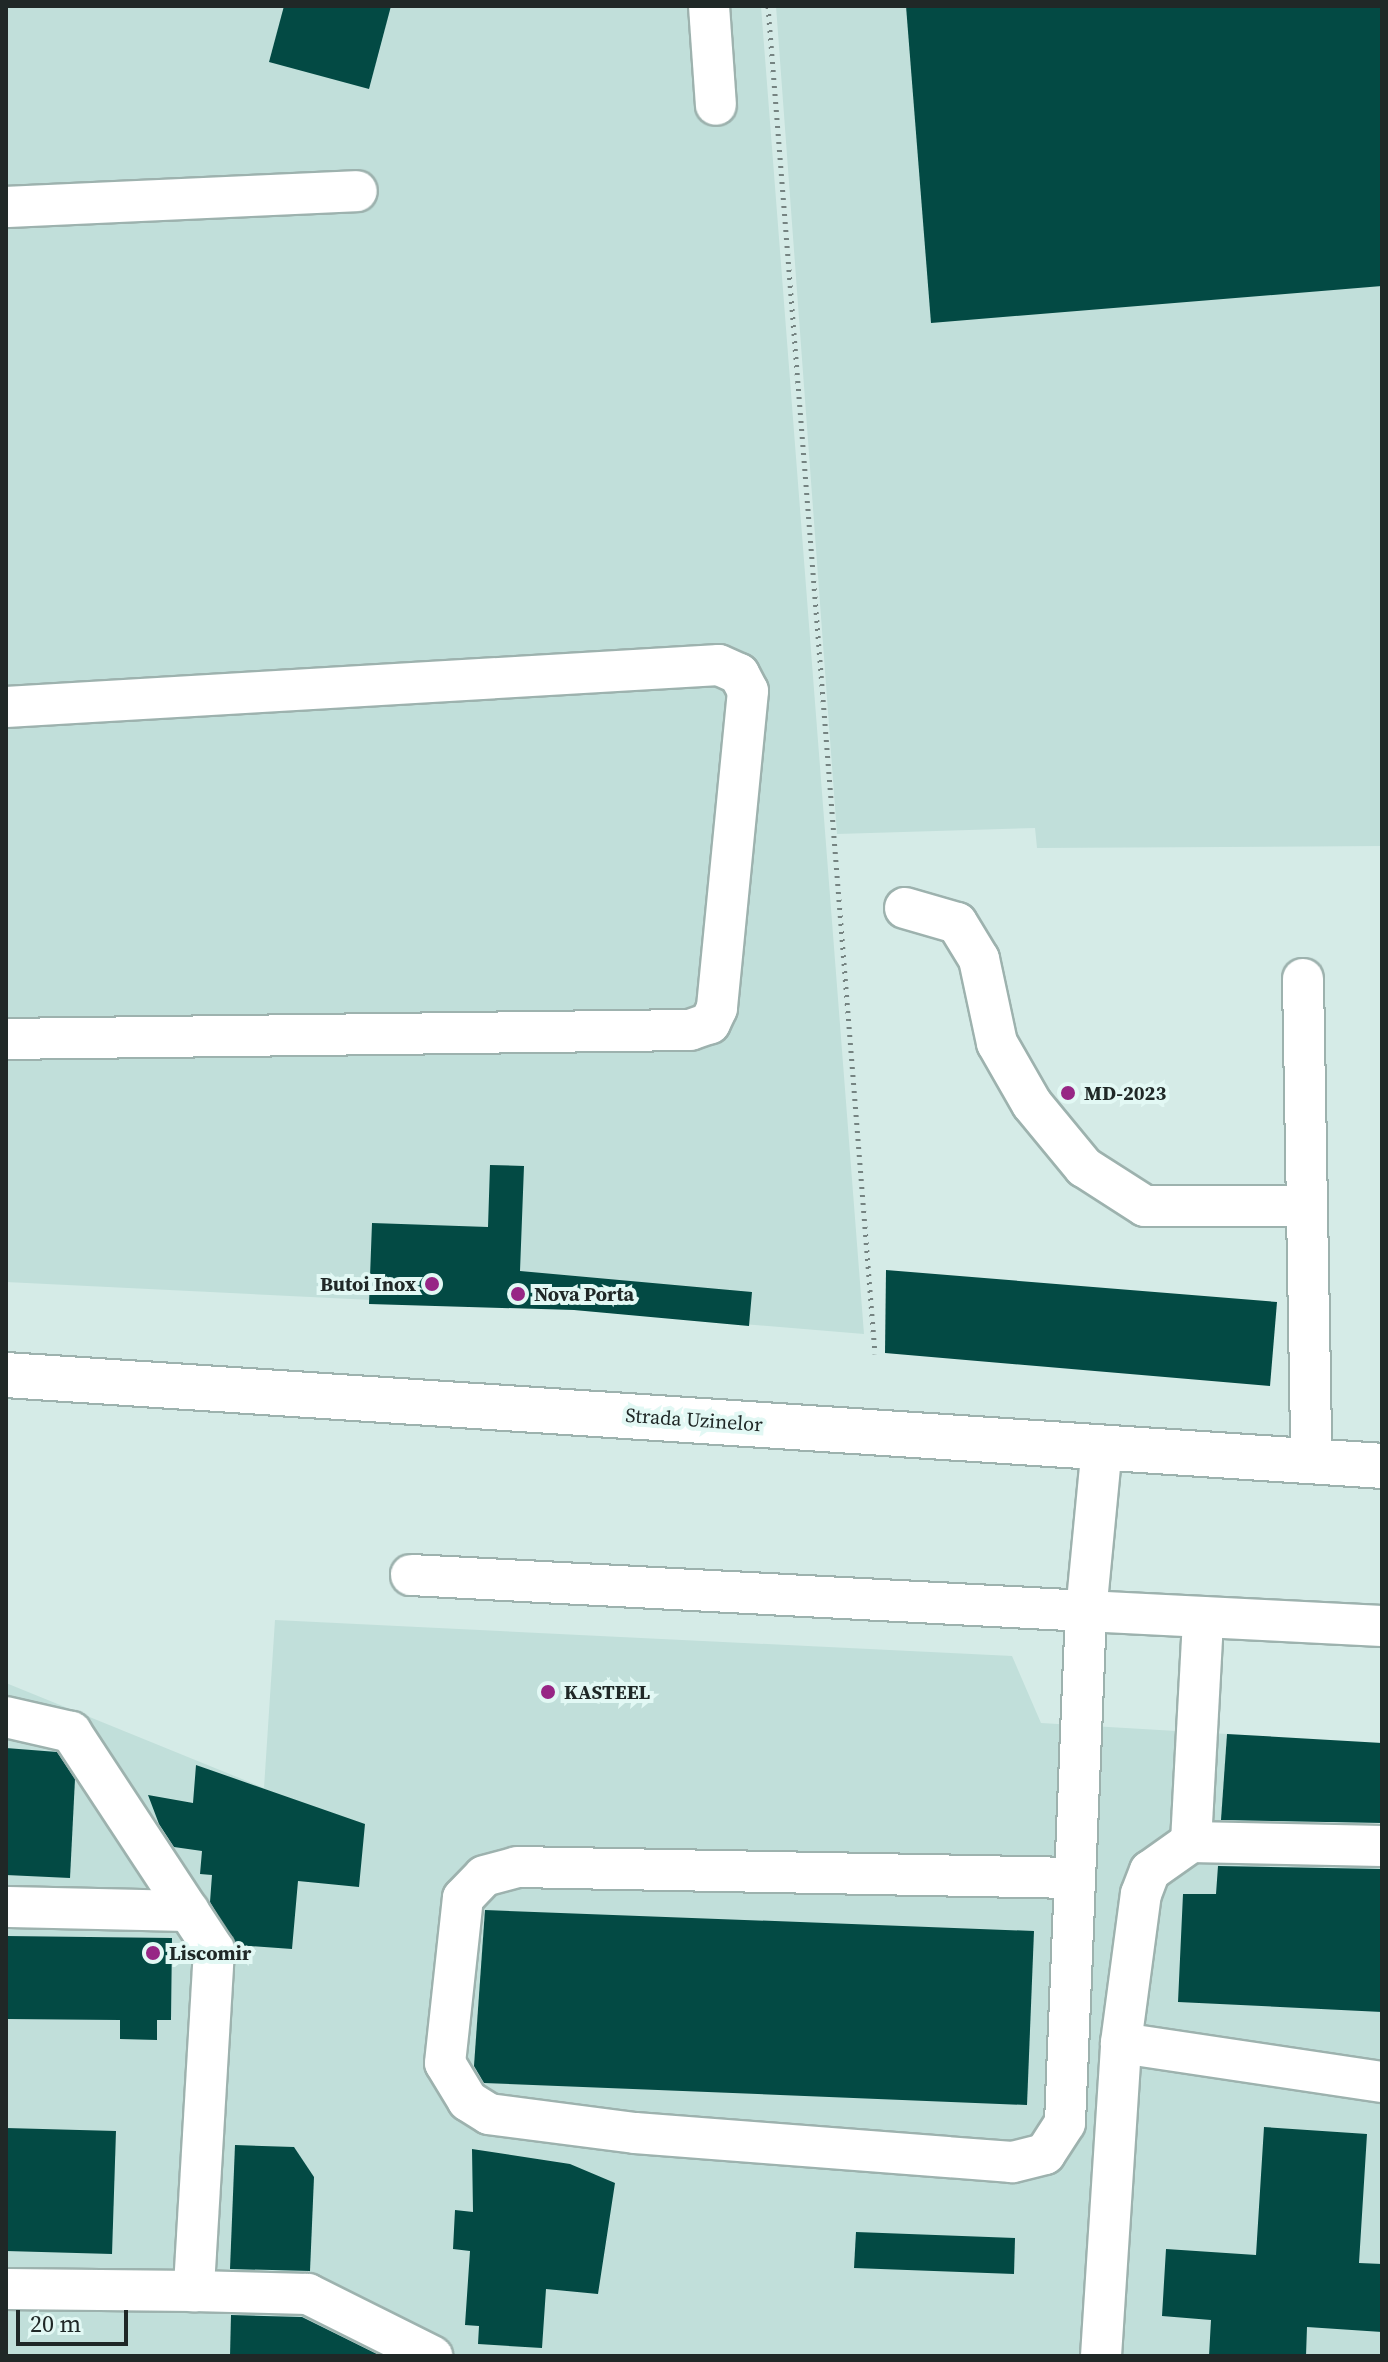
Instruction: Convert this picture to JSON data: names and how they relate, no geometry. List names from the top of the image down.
{
  "streets": {
    "main road": ["Strada Uzinelor"]
  },
  "places": [
    "MD-2023",
    "Butoi Inox",
    "Nova Porta",
    "KASTEEL",
    "Liscomir"
  ],
  "scale_bar": "20 m"
}
